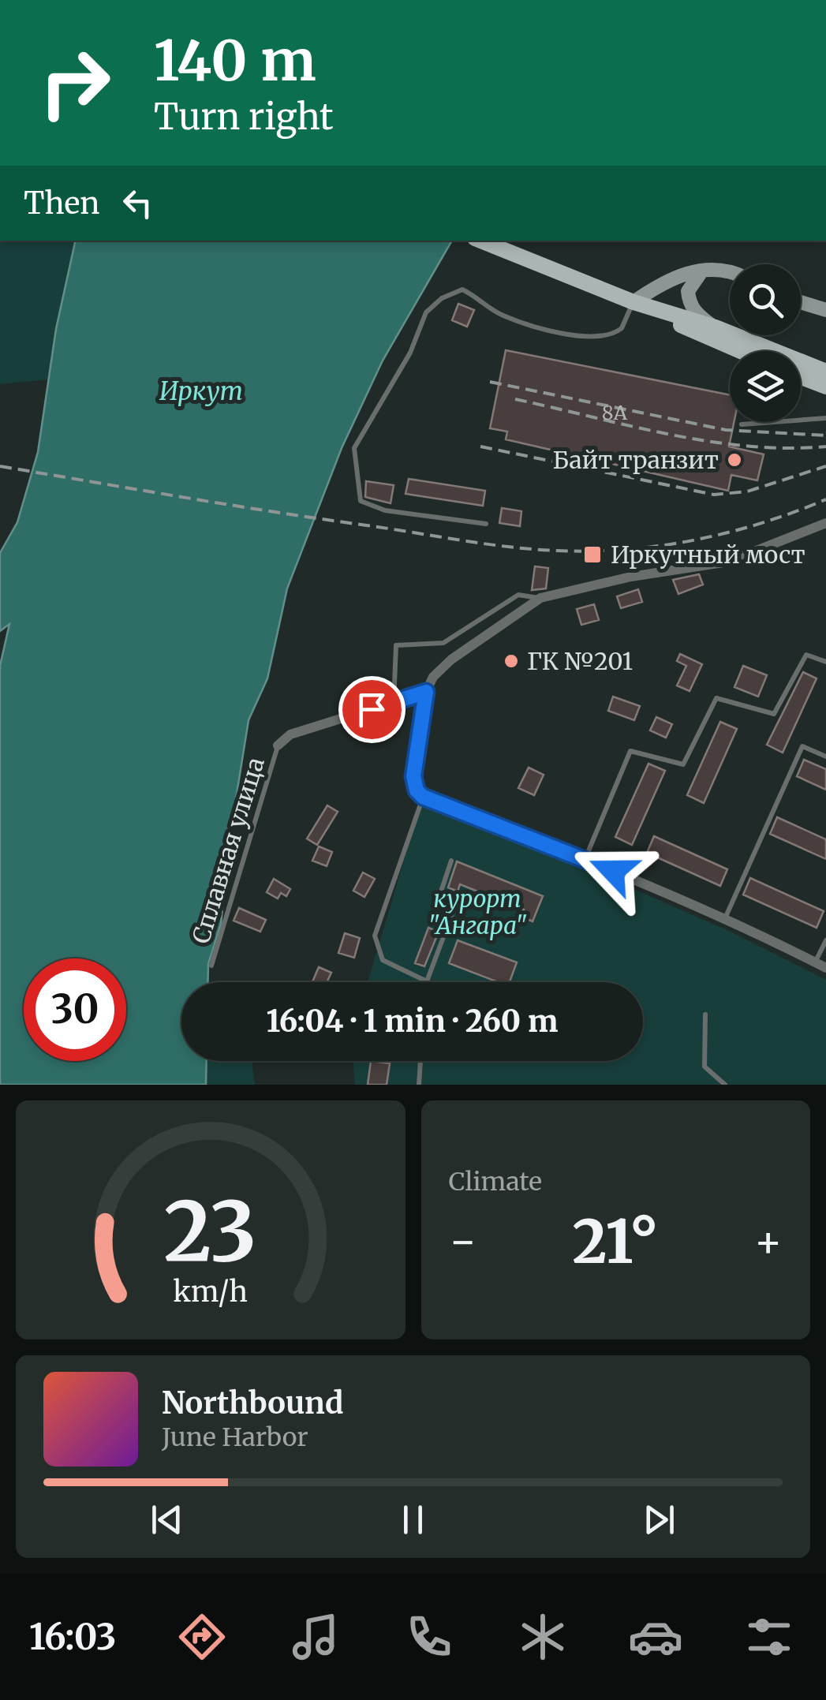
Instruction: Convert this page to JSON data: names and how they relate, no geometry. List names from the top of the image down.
{
  "streets": {
    "lane": ["Сплавная улица"]
  },
  "water": ["Иркут"],
  "parks": ["курорт \"Ангара\""],
  "places": {
    "other": ["Байт транзит", "ГК №201"],
    "transit": ["Иркутный мост"]
  },
  "house_numbers": ["8А"],
  "page": {
    "turn": ["140 m", "Turn right"],
    "then": "Then",
    "limit": "30",
    "trip": "16:04 · 1 min · 260 m",
    "tile": "Climate",
    "heat": ["−", "21°", "+"],
    "song": ["Northbound", "June Harbor"],
    "tabs": "16:03",
    "gauge": ["23", "km/h"]
  }
}
